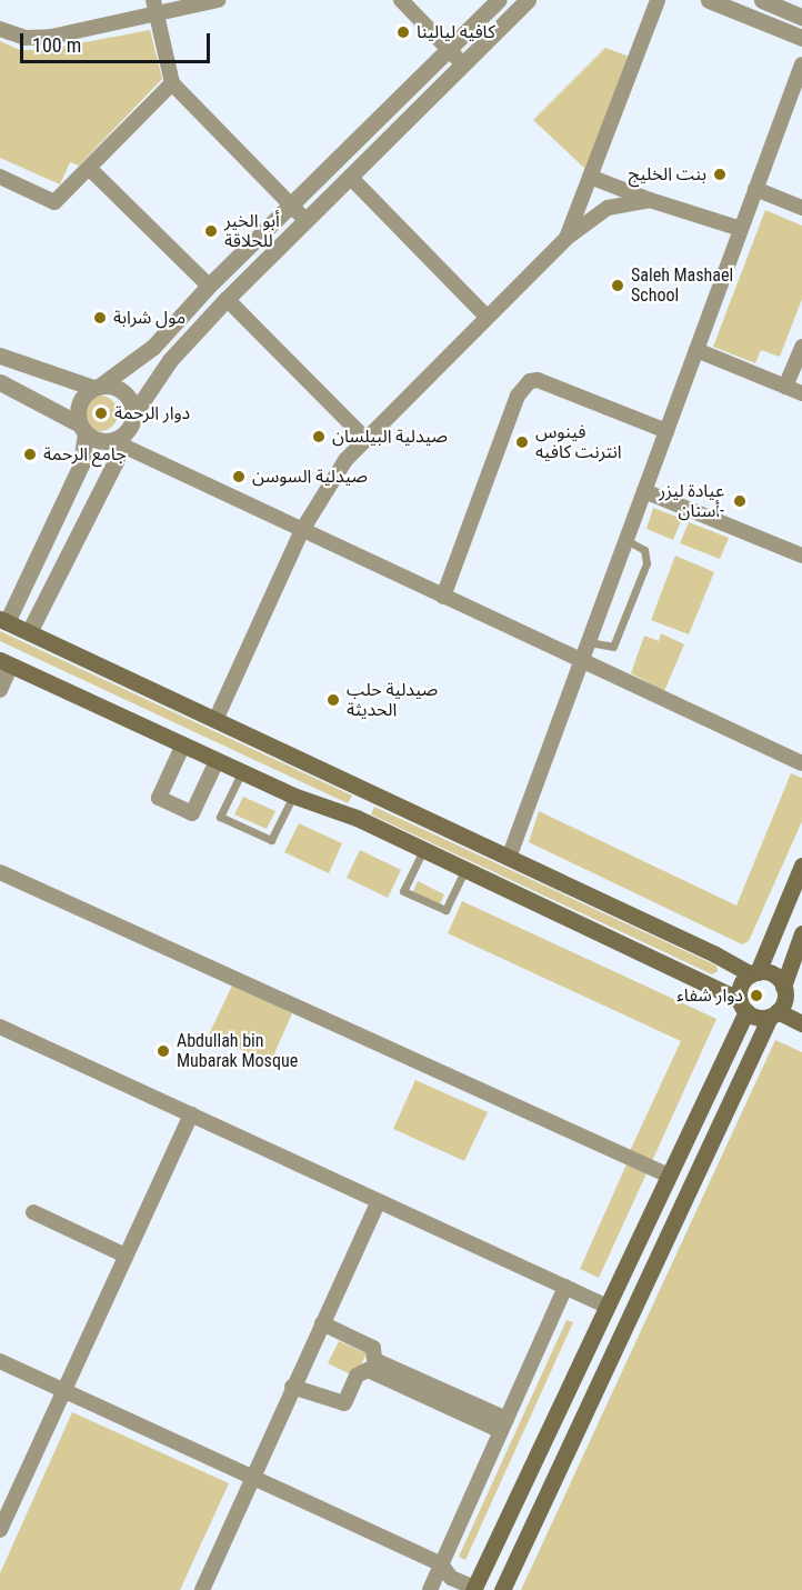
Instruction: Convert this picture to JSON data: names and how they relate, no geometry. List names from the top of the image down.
{
  "places": [
    "كافيه ليالينا",
    "بنت الخليج",
    "أبو الخير للحلاقة",
    "Saleh Mashael School",
    "مول شرابة",
    "دوار الرحمة",
    "صيدلية البيلسان",
    "فينوس انترنت كافيه",
    "جامع الرحمة",
    "صيدلية السوسن",
    "عيادة ليزر أسنان-",
    "صيدلية حلب الحديثة",
    "دوار شفاء",
    "Abdullah bin Mubarak Mosque"
  ],
  "scale_bar": "100 m"
}
